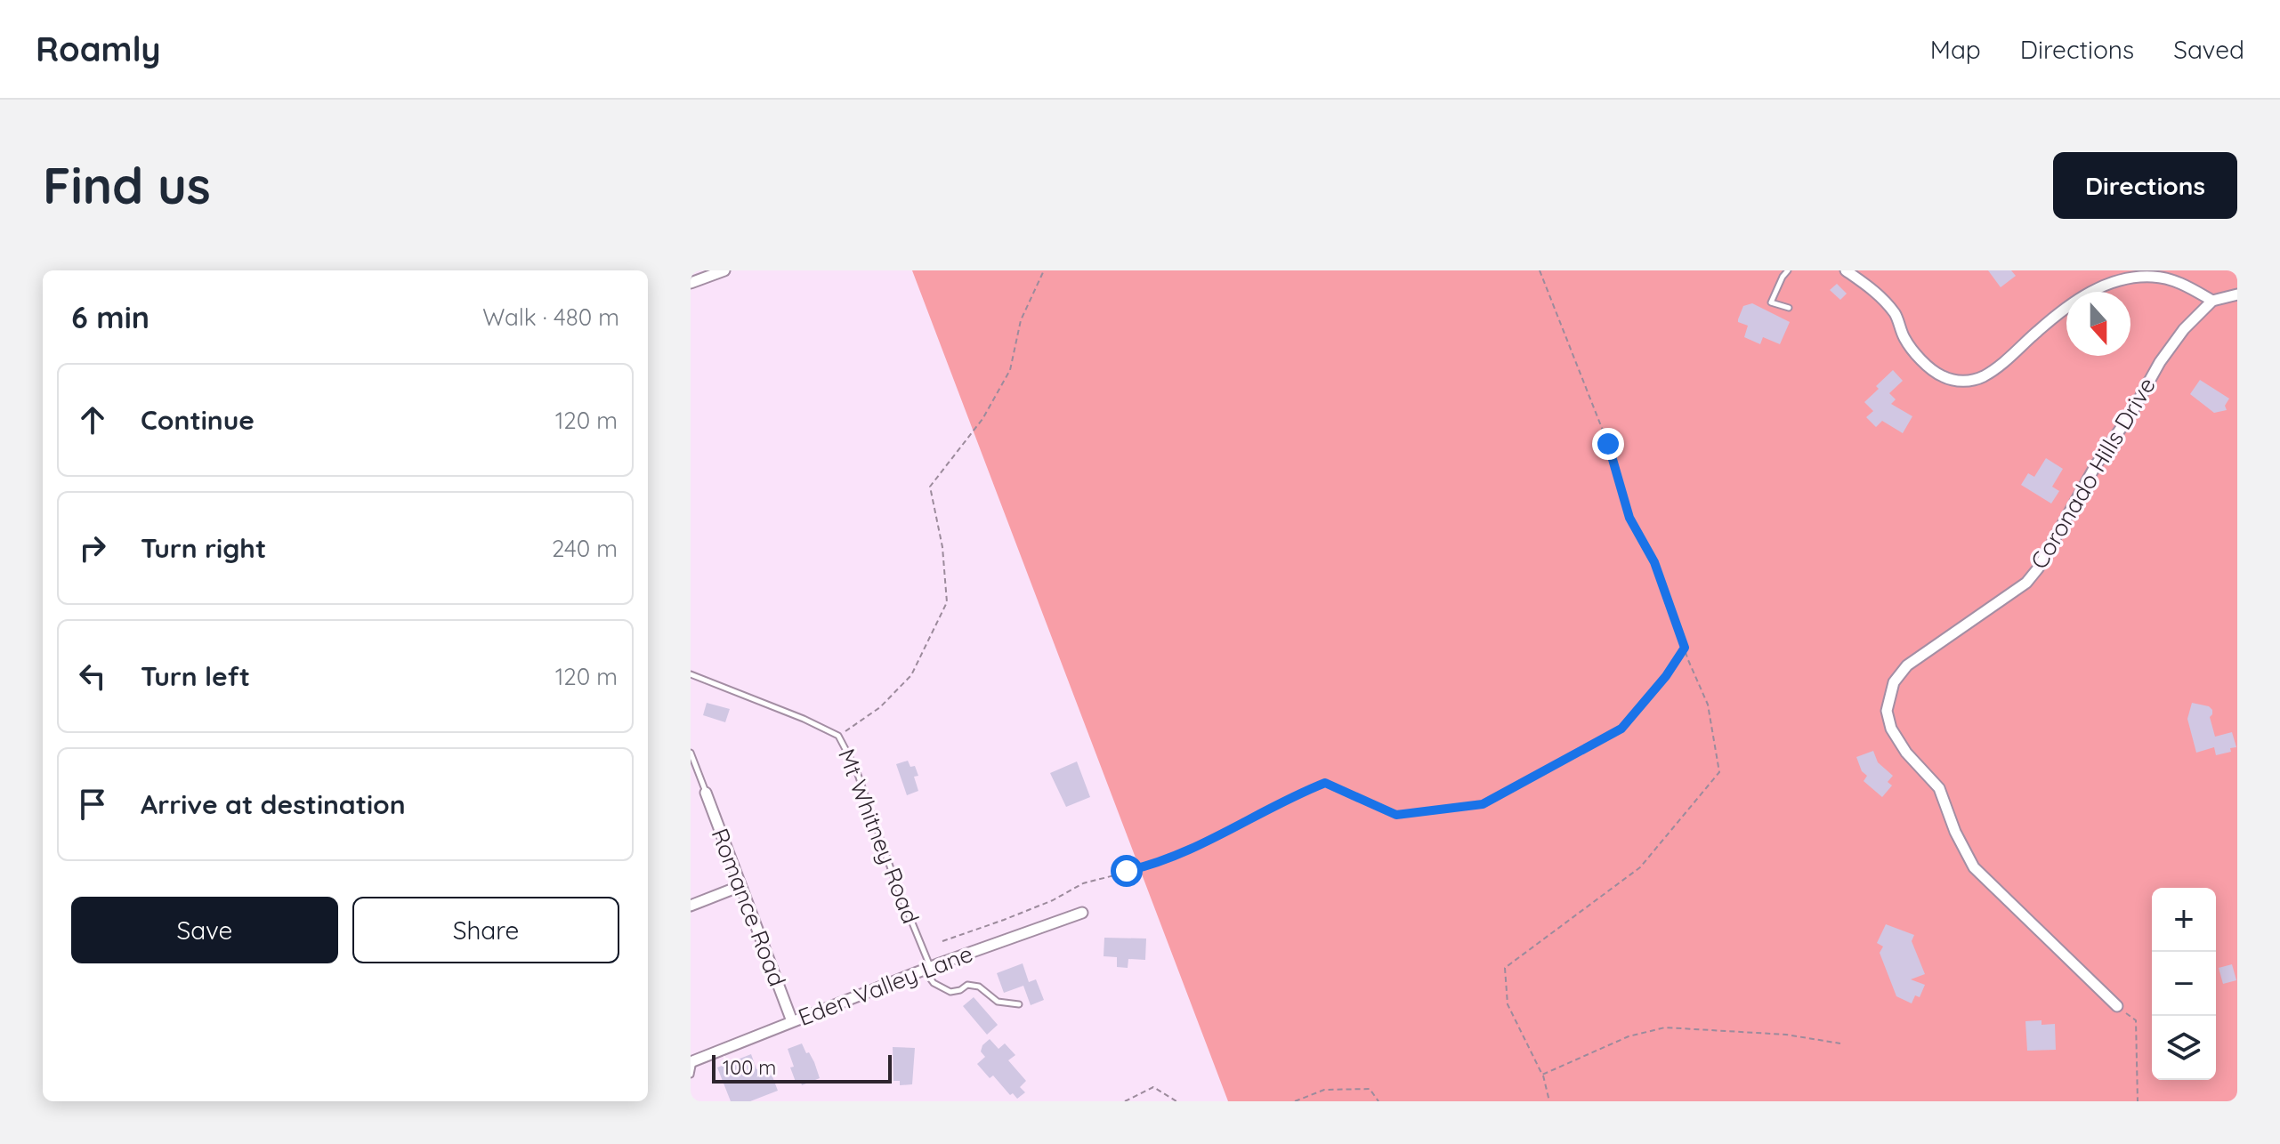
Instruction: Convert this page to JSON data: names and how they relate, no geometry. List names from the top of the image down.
{
  "streets": {
    "street": ["Coronado Hills Drive", "Romance Road", "Eden Valley Lane"],
    "lane": ["Mt Whitney Road"]
  },
  "crossings": [
    ["Mt Whitney Road", "Eden Valley Lane"],
    ["Romance Road", "Eden Valley Lane"]
  ],
  "scale_bar": "100 m",
  "north": "bottom",
  "page": {
    "header": "Roamly",
    "nav": ["Map", "Directions", "Saved"],
    "buttons": [
      "Directions",
      ["Save", "Share"]
    ],
    "title": "Find us",
    "heading": ["6 min", "Walk · 480 m"],
    "list": [
      ["Continue", "120 m"],
      ["Turn right", "240 m"],
      ["Turn left", "120 m"],
      "Arrive at destination"
    ],
    "map_buttons": ["+", "−"],
    "scale": "100 m"
  }
}
